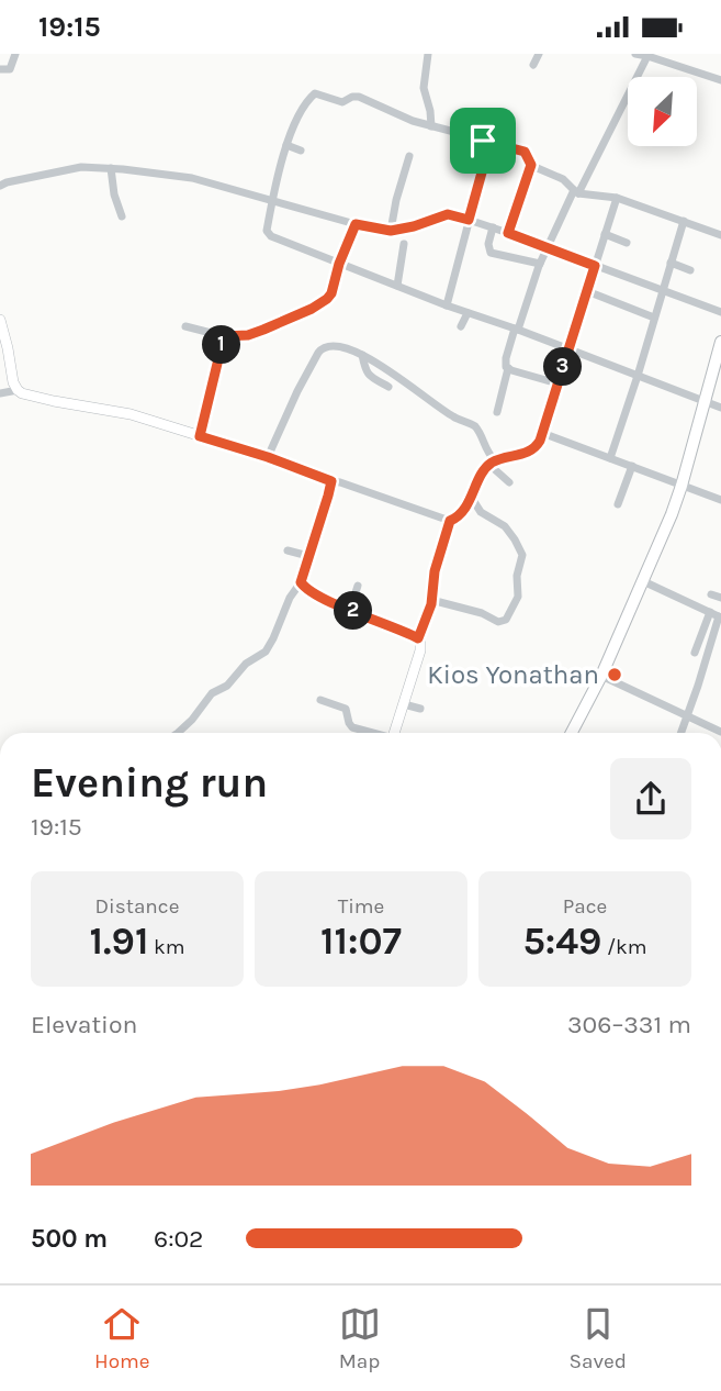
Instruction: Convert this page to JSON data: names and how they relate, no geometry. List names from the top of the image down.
{
  "places": ["Kios Yonathan"],
  "north": "bottom left",
  "page": {
    "status": "19:15",
    "pins": ["1", "3", "2"],
    "heading": ["Evening run", "19:15"],
    "stats": [
      ["Distance", "1.91 km"],
      ["Time", "11:07"],
      ["Pace", "5:49 /km"]
    ],
    "chart": ["Elevation", "306–331 m"],
    "list": [
      {
        "name": "500 m",
        "note": "6:02"
      }
    ],
    "tabs": ["Home", "Map", "Saved"]
  }
}
